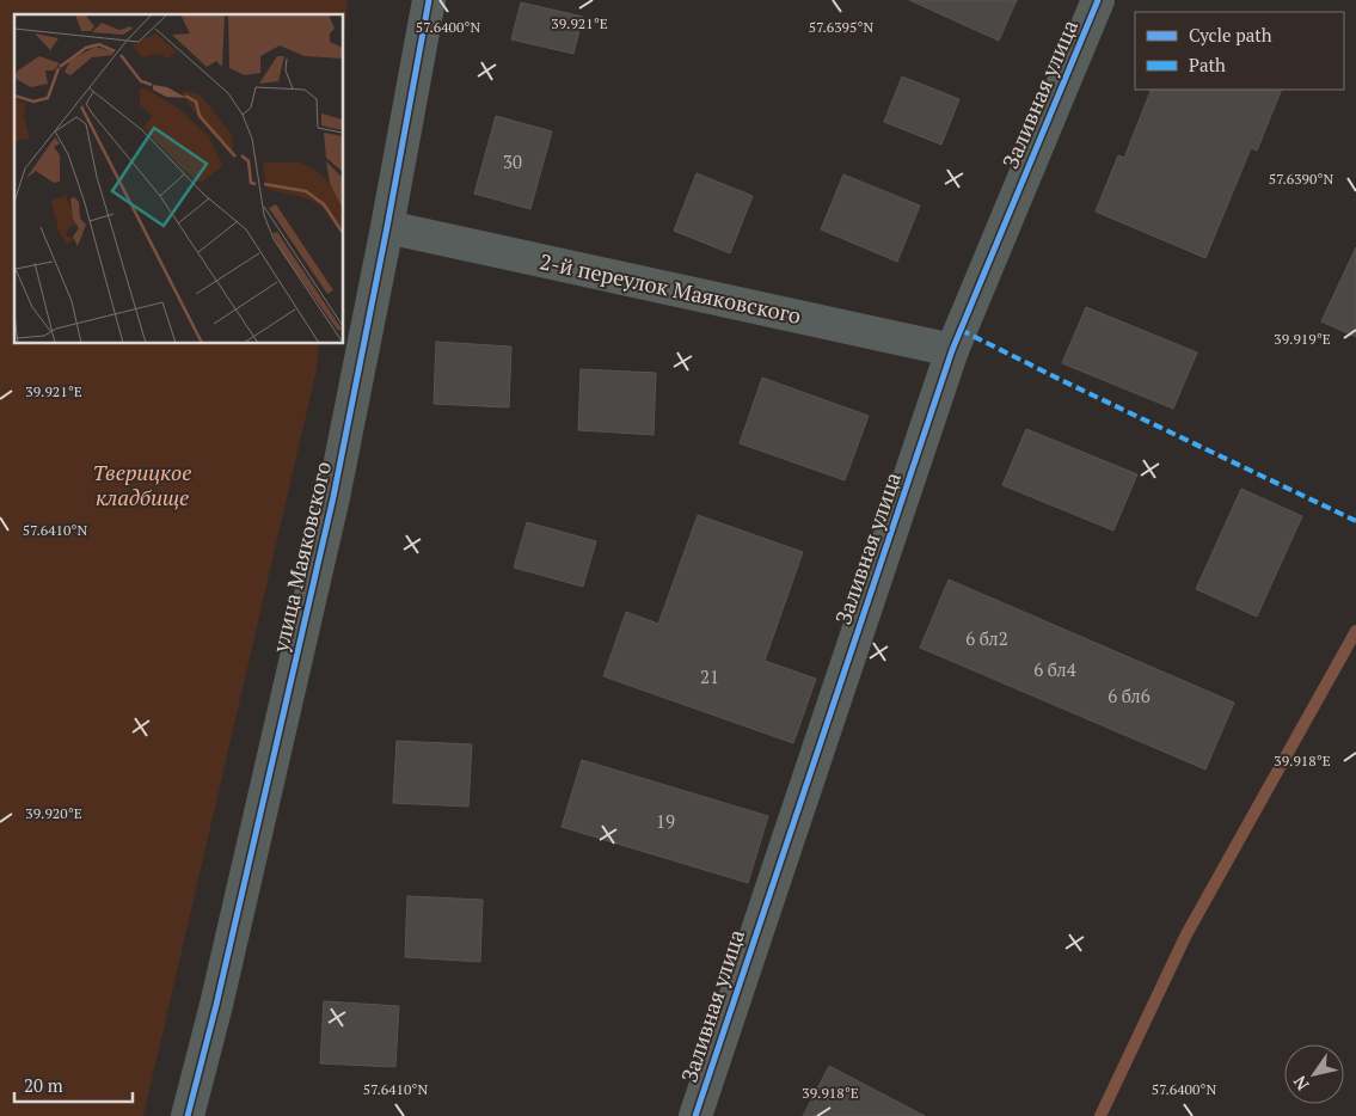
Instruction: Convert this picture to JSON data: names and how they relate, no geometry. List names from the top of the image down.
{
  "streets": {
    "street": ["Заливная улица", "2-й переулок Маяковского", "улица Маяковского"]
  },
  "crossings": [
    ["Заливная улица", "2-й переулок Маяковского"],
    ["2-й переулок Маяковского", "улица Маяковского"]
  ],
  "parks": ["Тверицкое кладбище"],
  "house_numbers": [
    "30",
    "6 бл2",
    "6 бл4",
    "21",
    "6 бл6",
    "19"
  ],
  "legend": ["Cycle path", "Path"],
  "scale_bar": "20 m",
  "north": "bottom left",
  "coordinates": [
    "39.921°E",
    "57.6400°N",
    "57.6395°N",
    "57.6390°N",
    "39.919°E",
    "57.6410°N",
    "39.918°E",
    "39.920°E"
  ]
}
